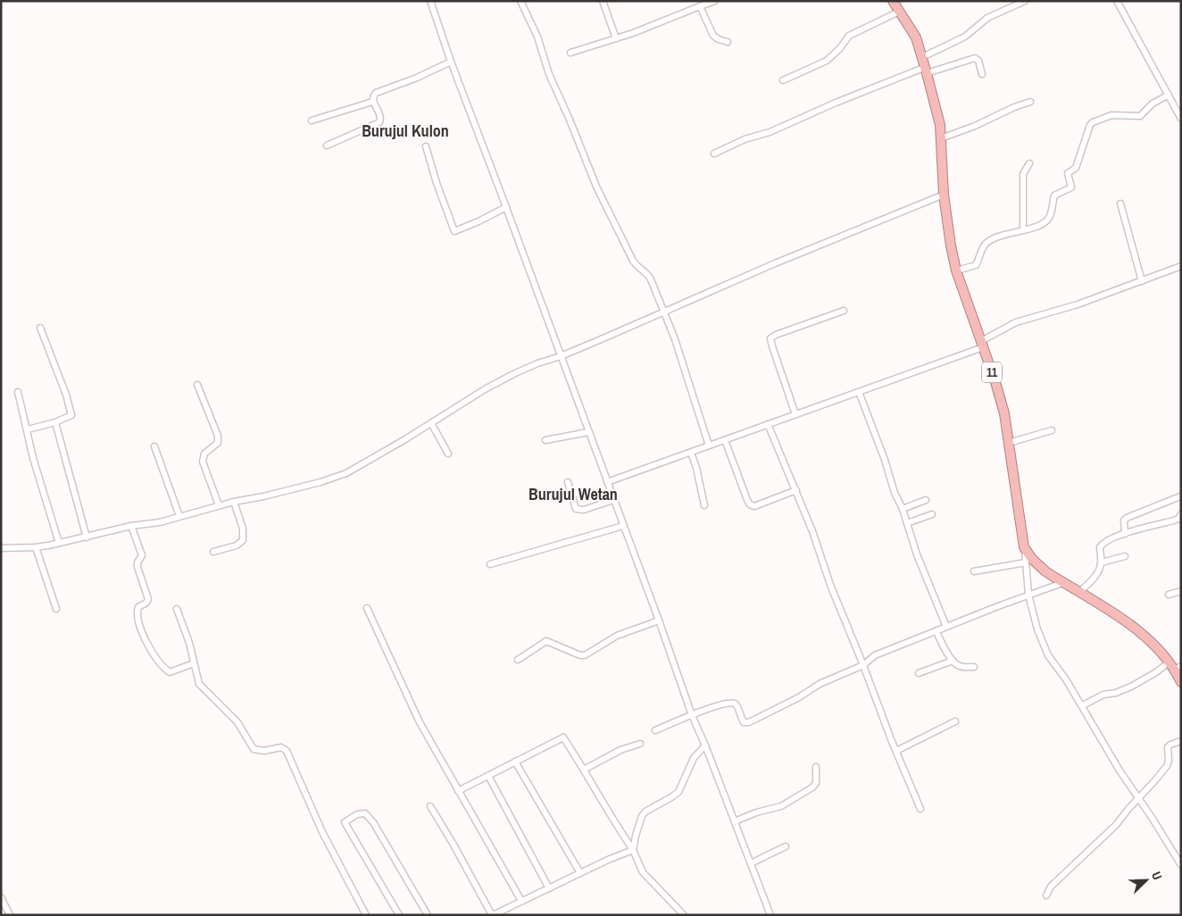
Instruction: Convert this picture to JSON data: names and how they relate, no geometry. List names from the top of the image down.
{
  "streets": {
    "highway": ["11"]
  },
  "districts": ["Burujul Kulon", "Burujul Wetan"],
  "north": "top right"
}
